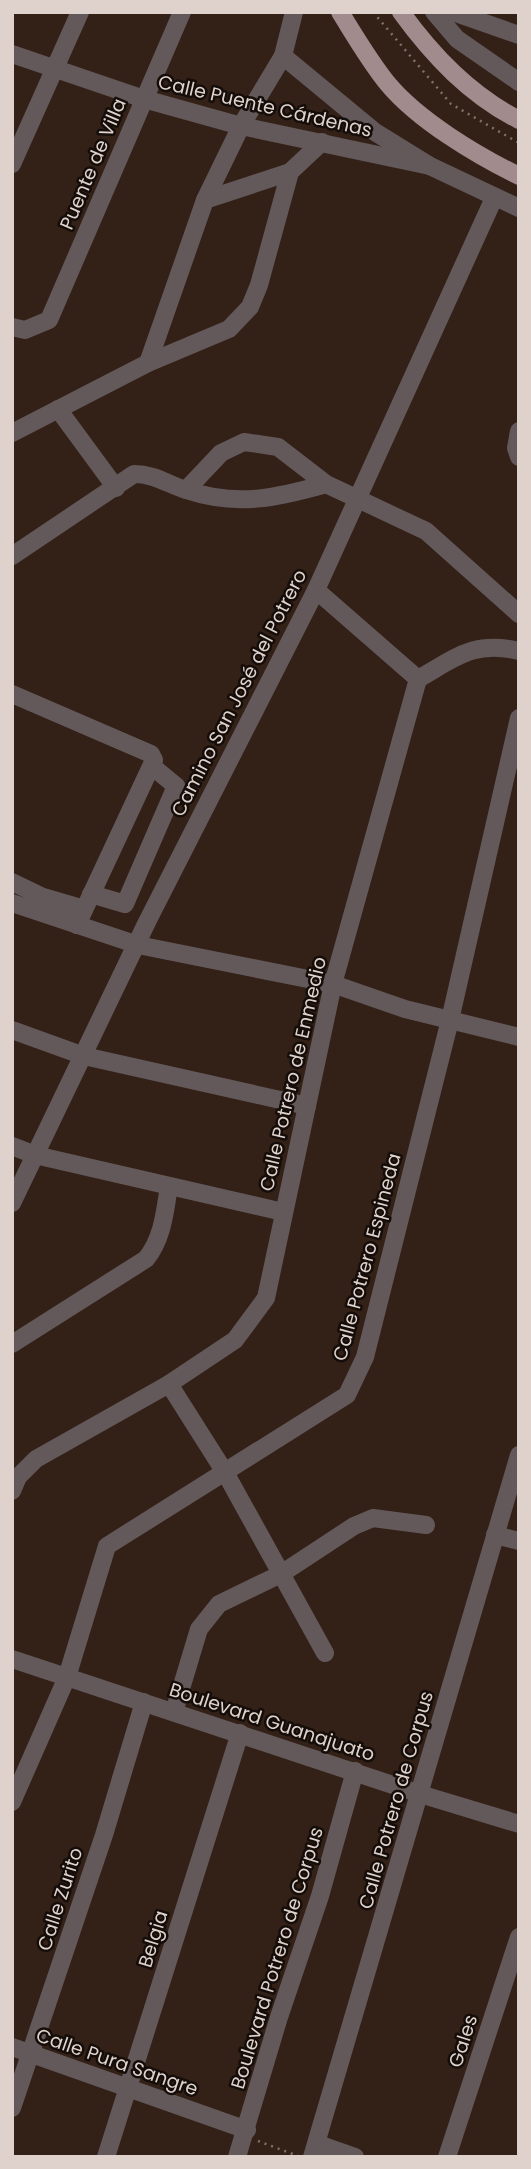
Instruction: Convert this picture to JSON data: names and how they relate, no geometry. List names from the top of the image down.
{
  "streets": {
    "street": [
      "Calle Puente Cárdenas",
      "Puente de Villa",
      "Camino San José del Potrero",
      "Calle Potrero de Enmedio",
      "Calle Potrero Espineda",
      "Boulevard Guanajuato",
      "Calle Potrero de Corpus",
      "Calle Zurito",
      "Belgia",
      "Boulevard Potrero de Corpus",
      "Gales",
      "Calle Pura Sangre"
    ]
  },
  "crossings": [
    ["Calle Puente Cárdenas", "Puente de Villa"],
    ["Calle Potrero Espineda", "Boulevard Guanajuato"],
    ["Boulevard Guanajuato", "Calle Potrero de Corpus"],
    ["Boulevard Guanajuato", "Calle Zurito"],
    ["Boulevard Guanajuato", "Belgia"],
    ["Boulevard Guanajuato", "Boulevard Potrero de Corpus"],
    ["Calle Zurito", "Calle Pura Sangre"],
    ["Belgia", "Calle Pura Sangre"],
    ["Boulevard Potrero de Corpus", "Calle Pura Sangre"]
  ]
}
